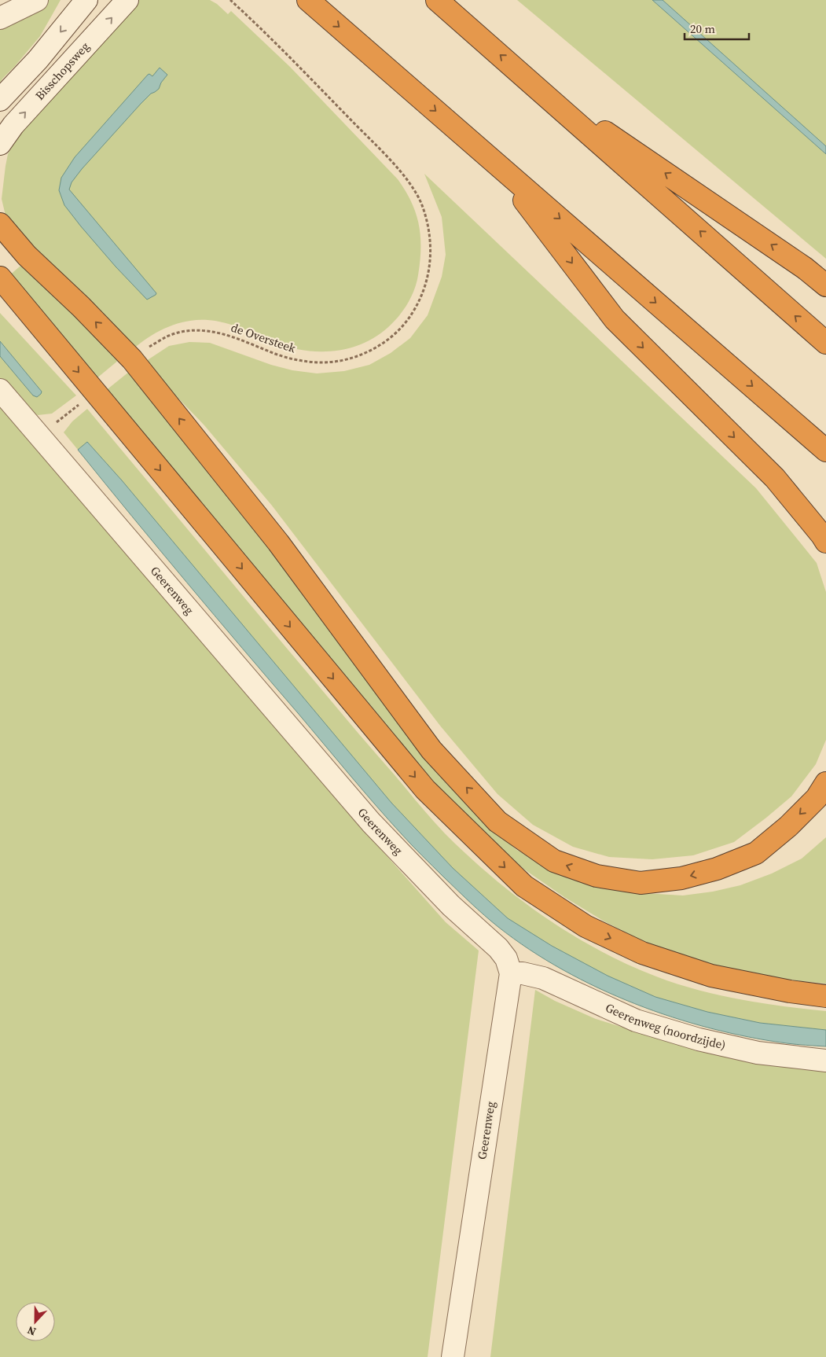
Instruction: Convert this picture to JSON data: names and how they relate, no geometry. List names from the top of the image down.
{
  "streets": {
    "street": ["Bisschopsweg", "Geerenweg", "Geerenweg (noordzijde)"],
    "path": ["de Oversteek"]
  },
  "crossings": [
    ["Geerenweg", "Geerenweg (noordzijde)"]
  ],
  "scale_bar": "20 m",
  "north": "bottom"
}
